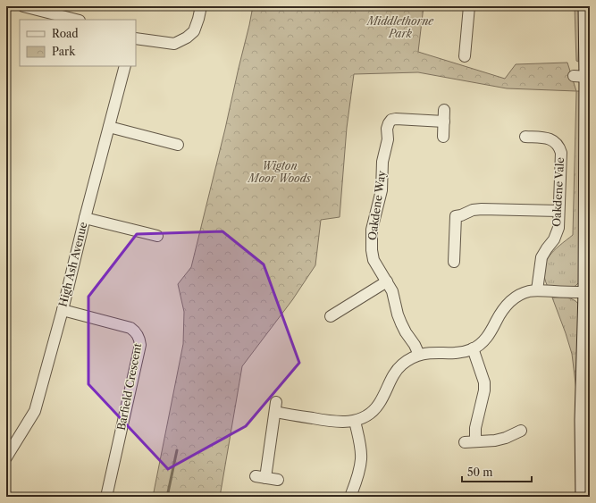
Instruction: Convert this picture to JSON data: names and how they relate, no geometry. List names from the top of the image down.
{
  "streets": {
    "street": [
      "Oakdene Vale",
      "Oakdene Way",
      "High Ash Avenue",
      "Barfield Crescent"
    ]
  },
  "crossings": [
    ["High Ash Avenue", "Barfield Crescent"]
  ],
  "parks": ["Middlethorne Park", "Wigton Moor Woods"],
  "legend": ["Road", "Park"],
  "scale_bar": "50 m"
}
